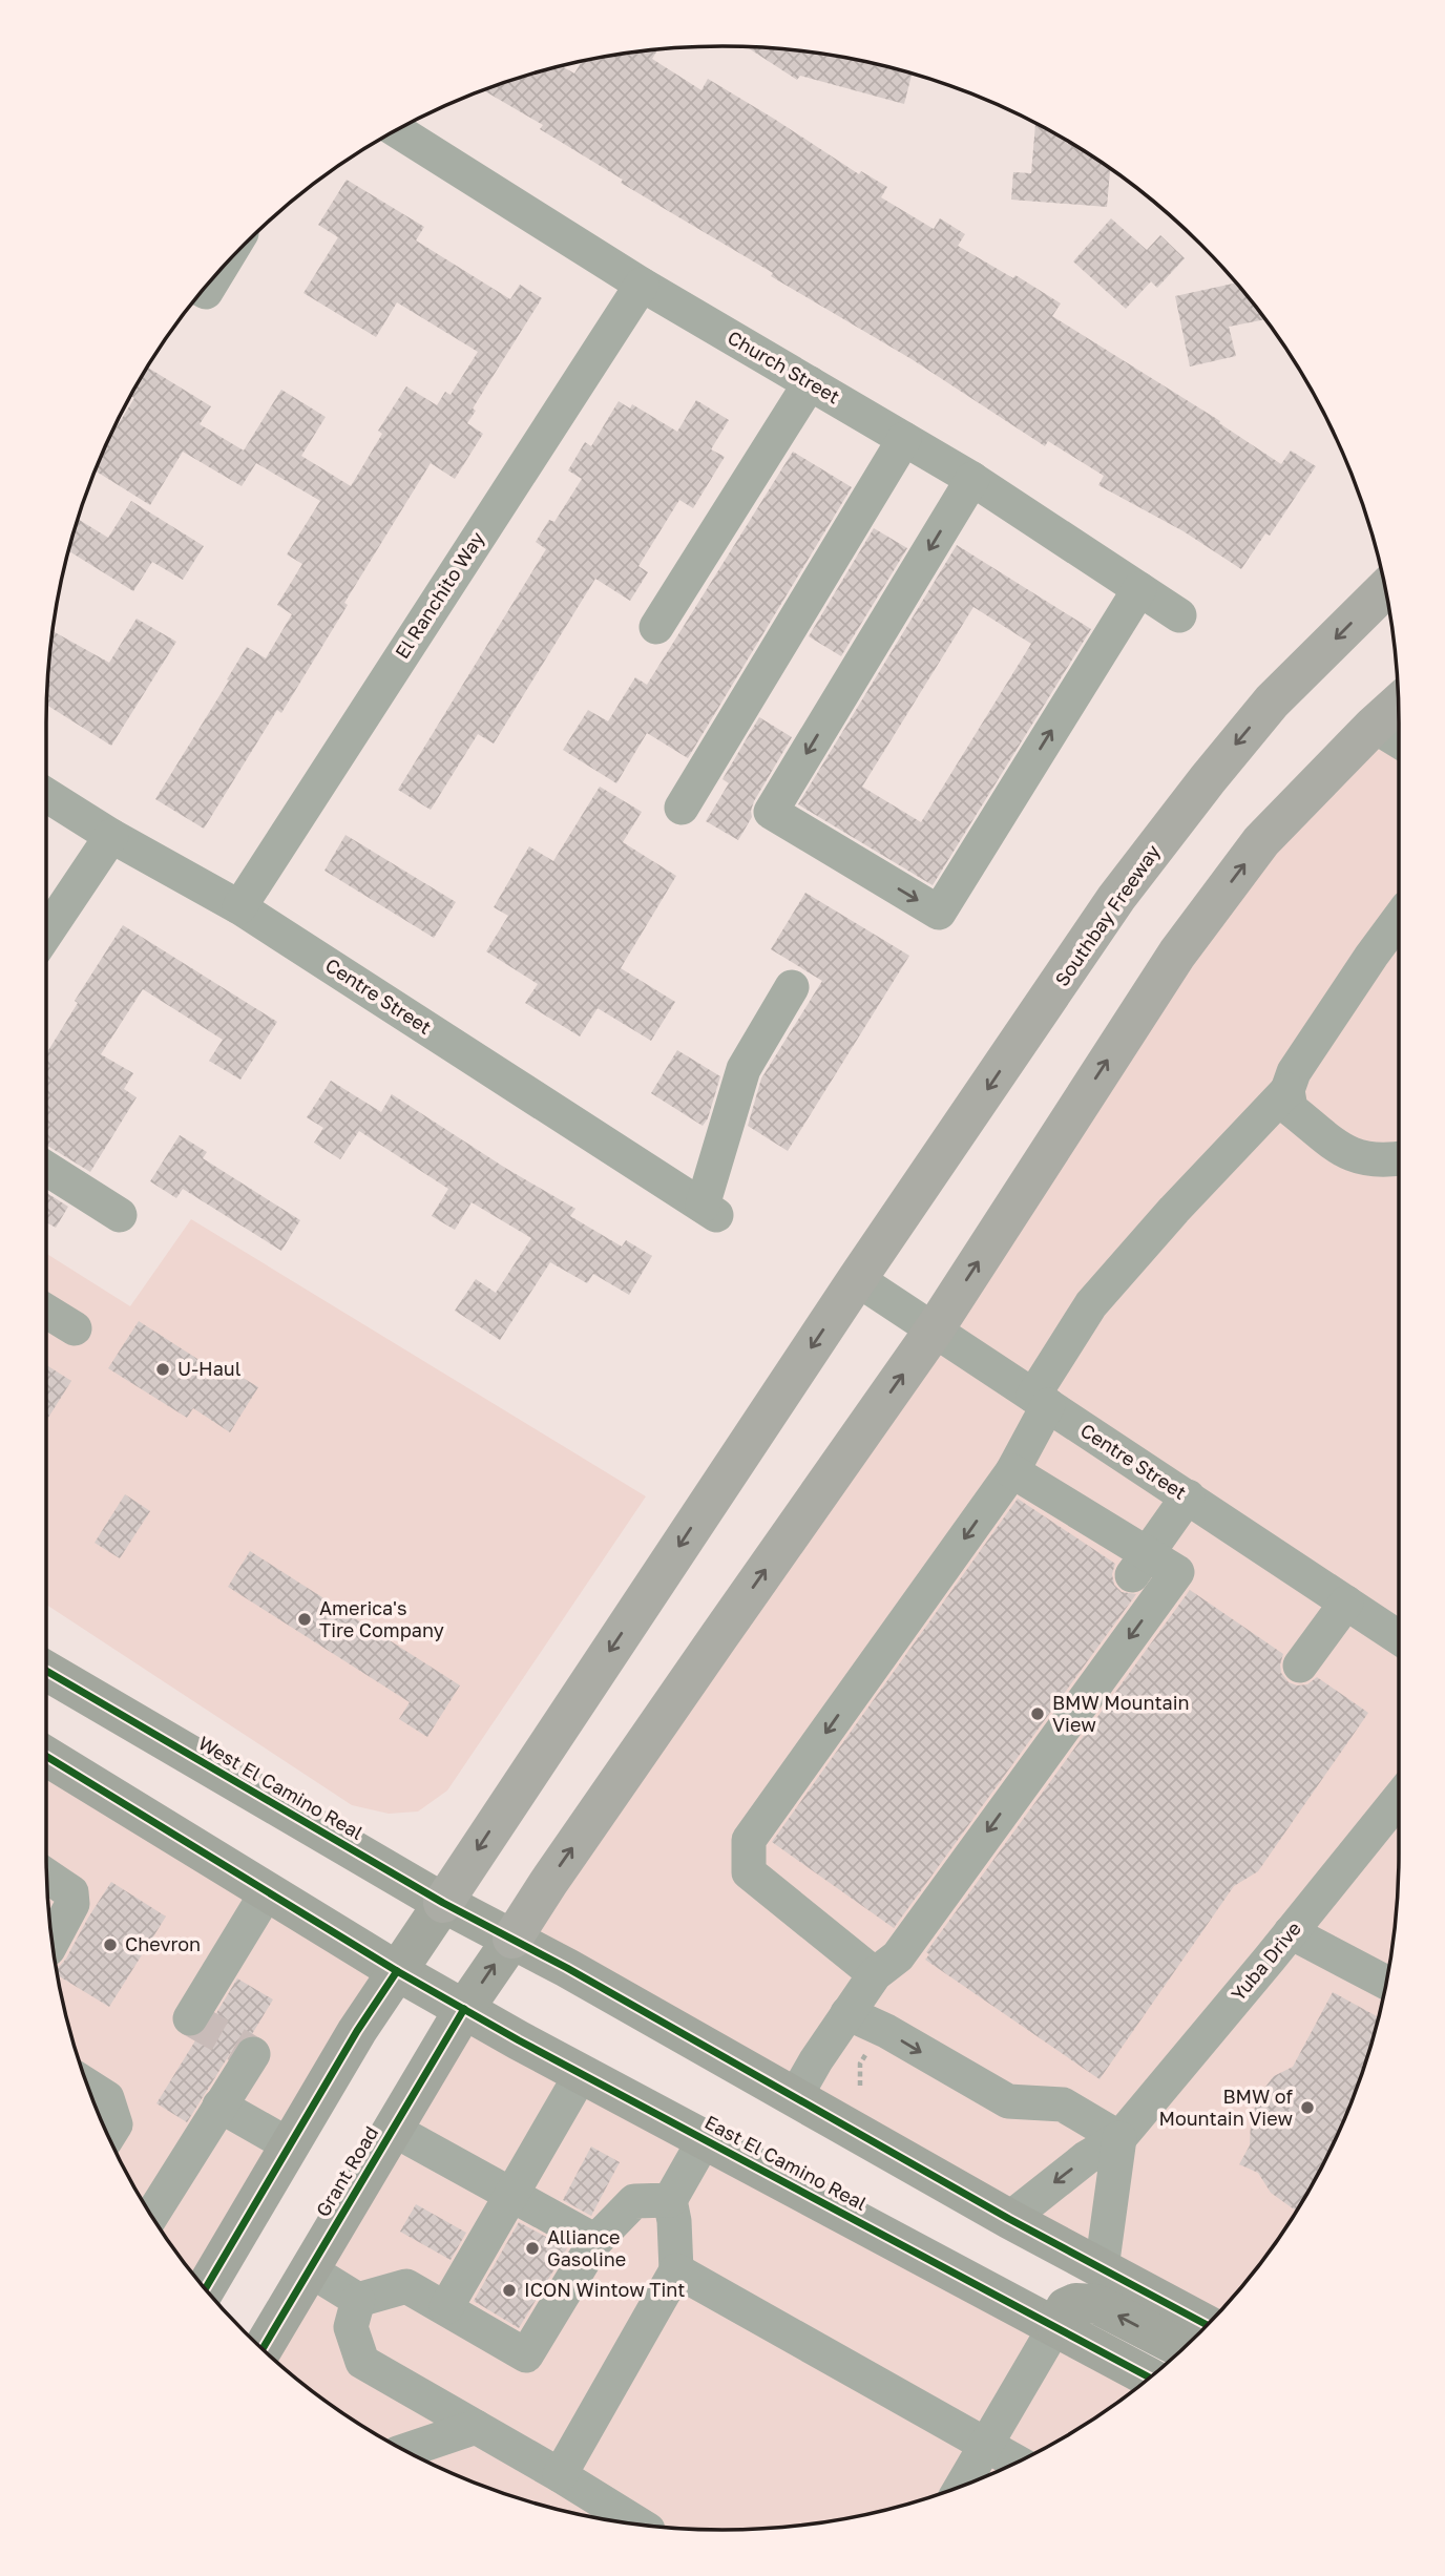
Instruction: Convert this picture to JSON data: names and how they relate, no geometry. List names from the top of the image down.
{
  "streets": {
    "highway": ["Southbay Freeway"],
    "main road": ["West El Camino Real", "East El Camino Real", "Grant Road"],
    "street": [
      "Church Street",
      "El Ranchito Way",
      "Centre Street",
      "Yuba Drive"
    ]
  },
  "crossings": [
    ["Church Street", "El Ranchito Way"],
    ["El Ranchito Way", "Centre Street"],
    ["Southbay Freeway", "Centre Street"],
    ["Southbay Freeway", "West El Camino Real"],
    ["West El Camino Real", "Grant Road"],
    ["East El Camino Real", "Grant Road"]
  ],
  "places": [
    "U-Haul",
    "America's Tire Company",
    "BMW Mountain View",
    "Chevron",
    "BMW of Mountain View",
    "Alliance Gasoline",
    "ICON Wintow Tint"
  ]
}
